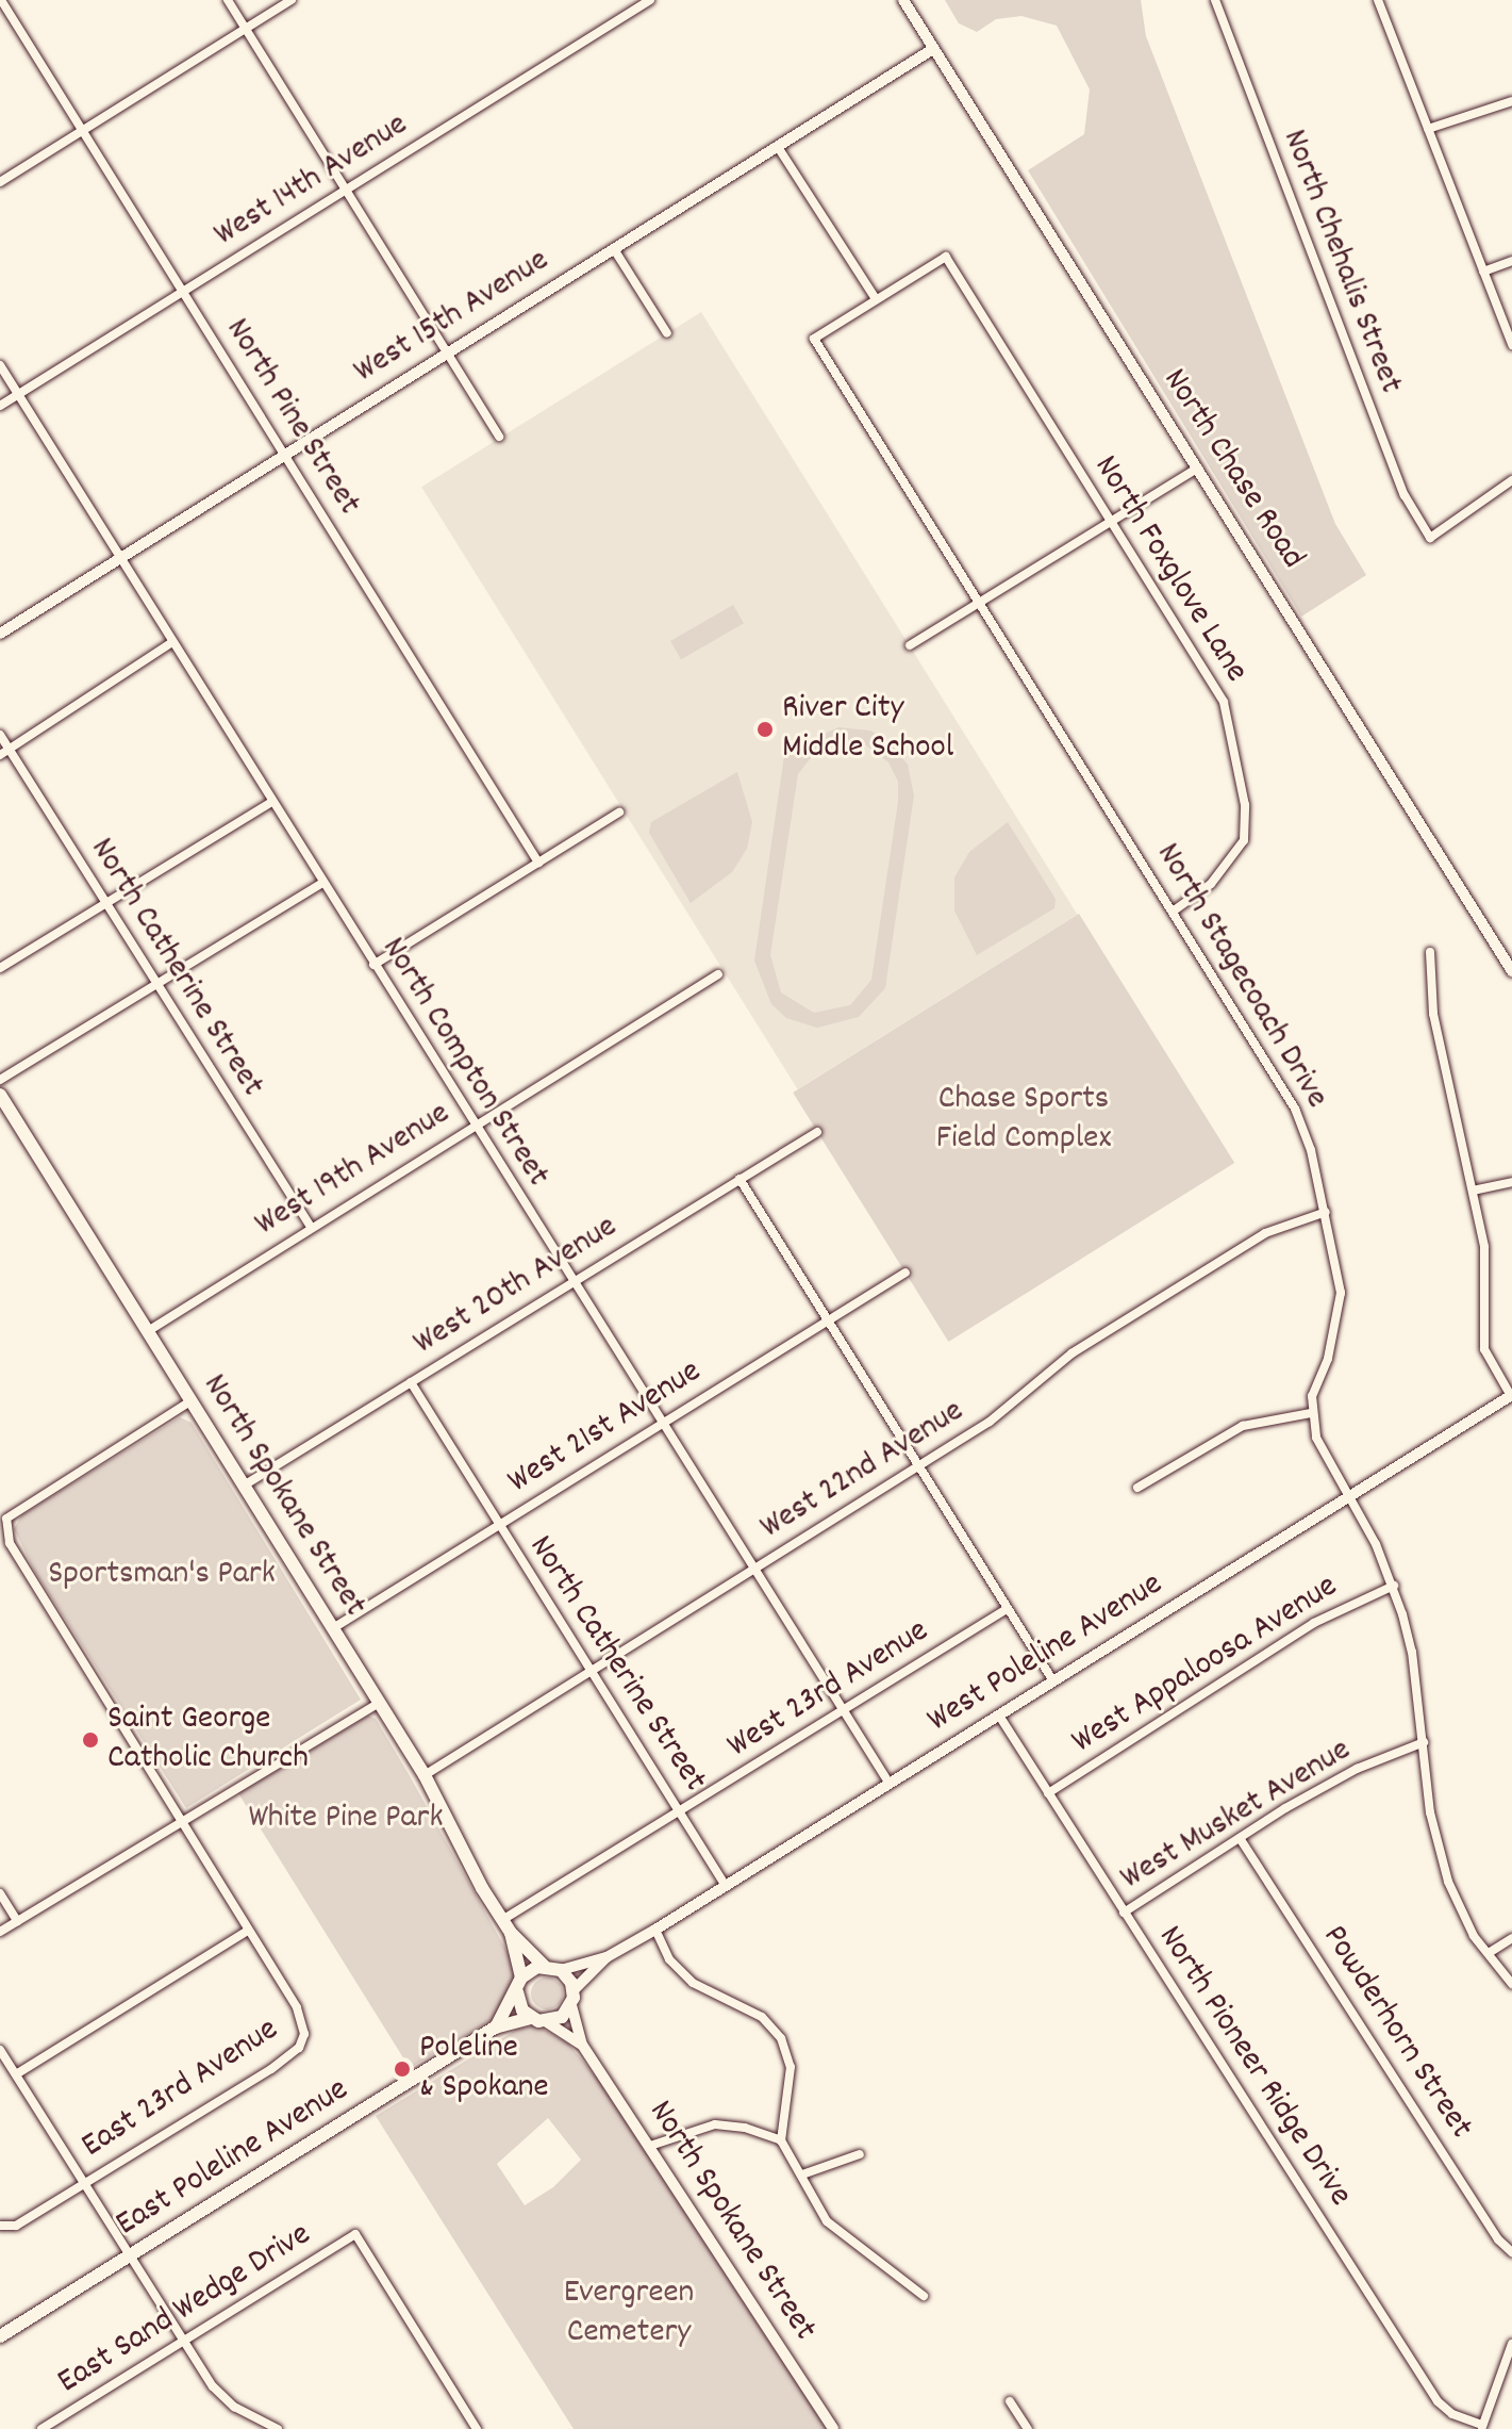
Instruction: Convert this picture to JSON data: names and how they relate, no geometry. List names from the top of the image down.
{
  "streets": {
    "main road": ["North Spokane Street", "East Poleline Avenue"],
    "street": [
      "West 14th Avenue",
      "North Chehalis Street",
      "West 15th Avenue",
      "North Pine Street",
      "North Chase Road",
      "North Foxglove Lane",
      "North Catherine Street",
      "North Stagecoach Drive",
      "North Compton Street",
      "West 19th Avenue",
      "West 20th Avenue",
      "West 21st Avenue",
      "West 22nd Avenue",
      "West Poleline Avenue",
      "West Appaloosa Avenue",
      "West 23rd Avenue",
      "West Musket Avenue",
      "Powderhorn Street",
      "North Pioneer Ridge Drive",
      "East 23rd Avenue",
      "East Sand Wedge Drive"
    ]
  },
  "crossings": [
    ["West 14th Avenue", "North Pine Street"],
    ["West 14th Avenue", "North Compton Street"],
    ["West 15th Avenue", "North Pine Street"],
    ["West 15th Avenue", "North Chase Road"],
    ["West 15th Avenue", "North Compton Street"],
    ["North Foxglove Lane", "North Stagecoach Drive"],
    ["North Catherine Street", "West 19th Avenue"],
    ["North Catherine Street", "West 20th Avenue"],
    ["North Catherine Street", "West 21st Avenue"],
    ["North Catherine Street", "West 22nd Avenue"],
    ["North Catherine Street", "West Poleline Avenue"],
    ["North Catherine Street", "West 23rd Avenue"],
    ["North Stagecoach Drive", "West 22nd Avenue"],
    ["North Compton Street", "West 19th Avenue"],
    ["North Compton Street", "West 20th Avenue"],
    ["North Compton Street", "West 21st Avenue"],
    ["North Compton Street", "West 22nd Avenue"],
    ["North Compton Street", "West Poleline Avenue"],
    ["North Compton Street", "West 23rd Avenue"],
    ["West 19th Avenue", "North Spokane Street"],
    ["West 20th Avenue", "North Spokane Street"],
    ["West 21st Avenue", "North Spokane Street"],
    ["West 22nd Avenue", "North Spokane Street"],
    ["North Spokane Street", "West Poleline Avenue"],
    ["North Spokane Street", "West 23rd Avenue"],
    ["North Spokane Street", "East Poleline Avenue"],
    ["West Poleline Avenue", "North Pioneer Ridge Drive"],
    ["West Poleline Avenue", "East Poleline Avenue"],
    ["West Appaloosa Avenue", "North Pioneer Ridge Drive"],
    ["West Musket Avenue", "Powderhorn Street"],
    ["West Musket Avenue", "North Pioneer Ridge Drive"]
  ],
  "parks": [
    "Chase Sports Field Complex",
    "Sportsman's Park",
    "White Pine Park",
    "Evergreen Cemetery"
  ],
  "places": ["River City Middle School", "Saint George Catholic Church", "Poleline & Spokane"]
}
